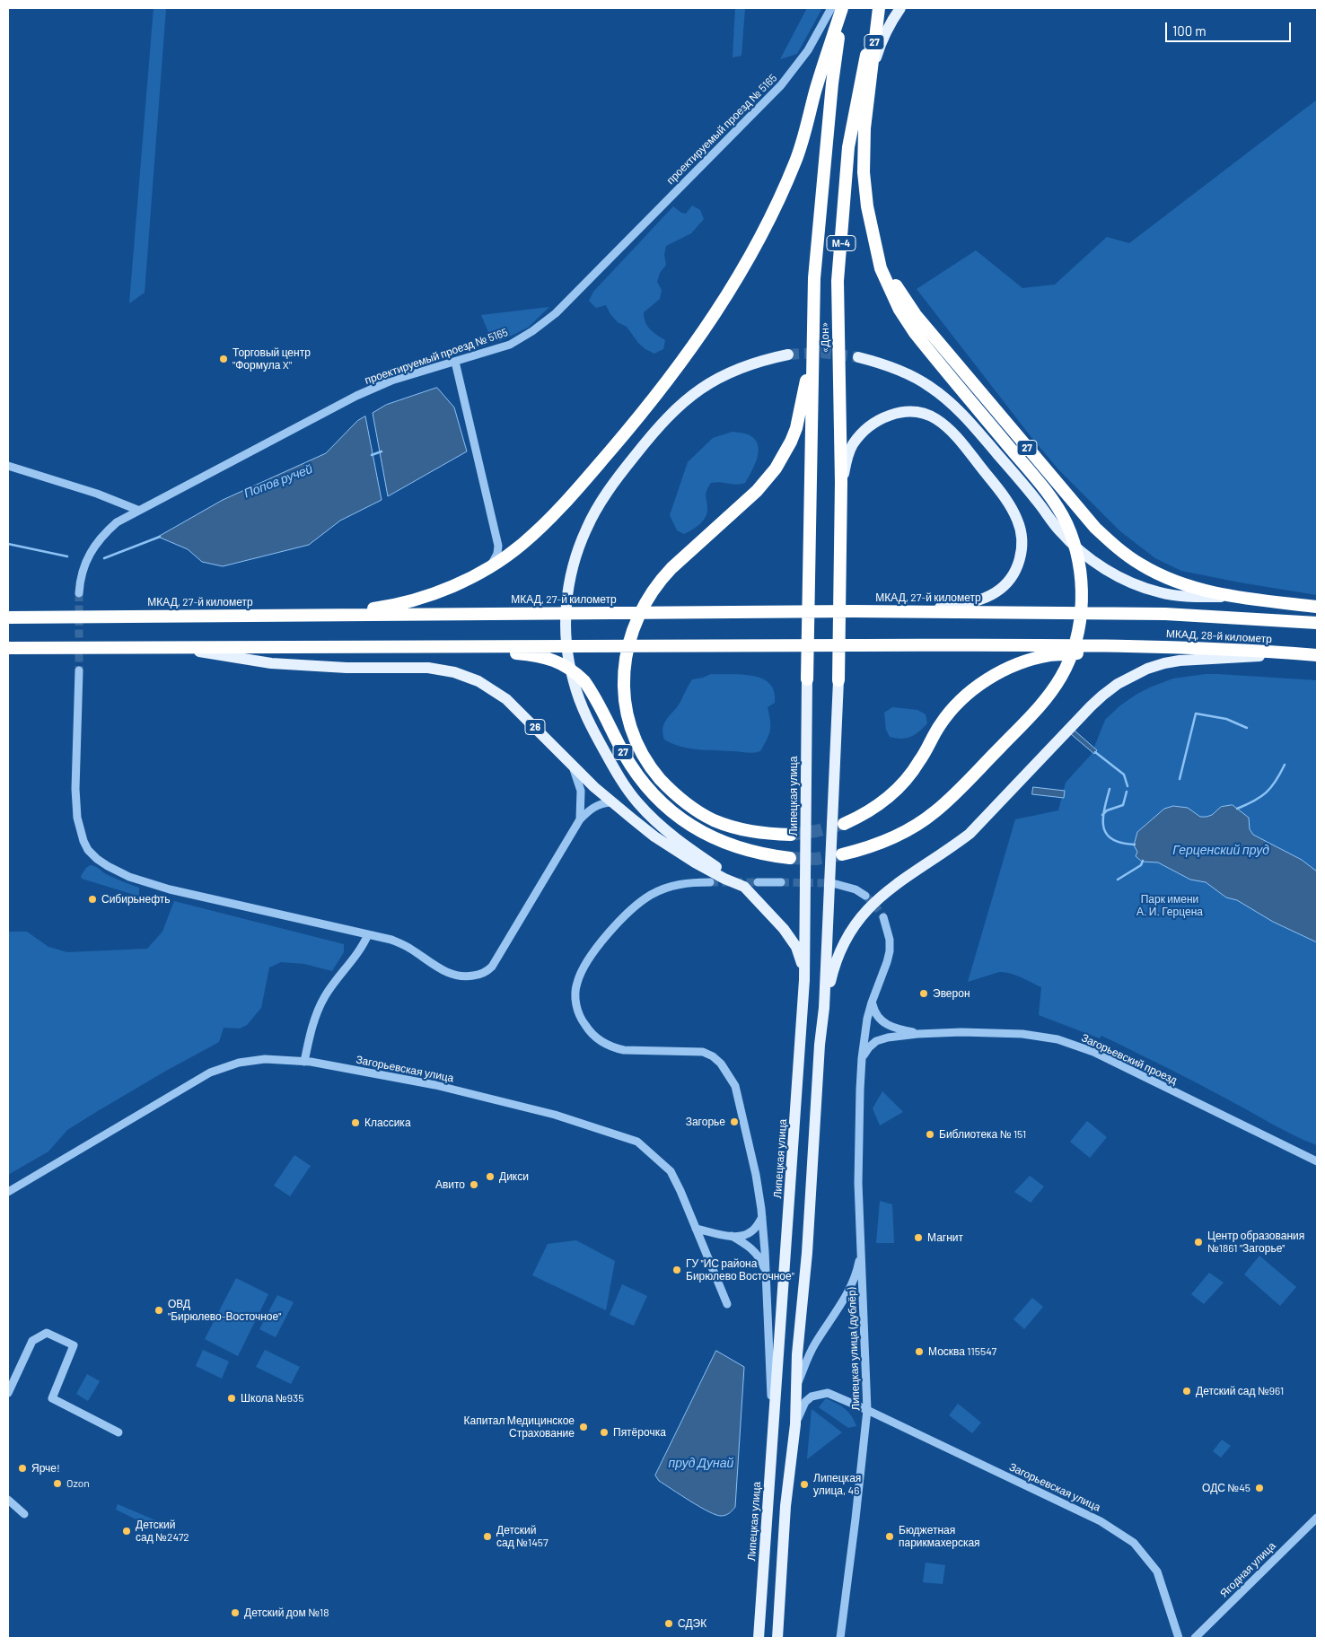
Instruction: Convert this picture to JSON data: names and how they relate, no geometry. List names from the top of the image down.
{
  "streets": {
    "highway": [
      "27",
      "М-4",
      "«Дон»",
      "МКАД, 27-й километр",
      "МКАД, 28-й километр"
    ],
    "main road": ["26", "Липецкая улица"],
    "street": [
      "проектируемый проезд № 5165",
      "Загорьевский проезд",
      "Загорьевская улица",
      "Липецкая улица (дублёр)",
      "Ягодная улица"
    ]
  },
  "crossings": [
    ["27", "«Дон»"],
    ["27", "МКАД, 28-й километр"],
    ["«Дон»", "Липецкая улица"],
    ["МКАД, 27-й километр", "МКАД, 28-й километр"],
    ["26", "Липецкая улица"],
    ["Загорьевская улица", "Липецкая улица (дублёр)"]
  ],
  "water": ["Попов ручей", "Герценский пруд", "пруд Дунай"],
  "parks": ["Парк имени А. И. Герцена"],
  "places": [
    "Торговый центр \"Формула X\"",
    "Сибирьнефть",
    "Эверон",
    "Загорье",
    "Классика",
    "Библиотека № 151",
    "Дикси",
    "Авито",
    "Магнит",
    "Центр образования №1861 \"Загорье\"",
    "ГУ \"ИС района Бирюлево Восточное\"",
    "ОВД \"Бирюлево-Восточное\"",
    "Москва 115547",
    "Детский сад №961",
    "Школа №935",
    "Капитал Медицинское Страхование",
    "Пятёрочка",
    "Ярче!",
    "Ozon",
    "Липецкая улица, 46",
    "ОДС №45",
    "Детский сад №2472",
    "Детский сад №1457",
    "Бюджетная парикмахерская",
    "Детский дом №18",
    "СДЭК"
  ],
  "scale_bar": "100 m"
}
